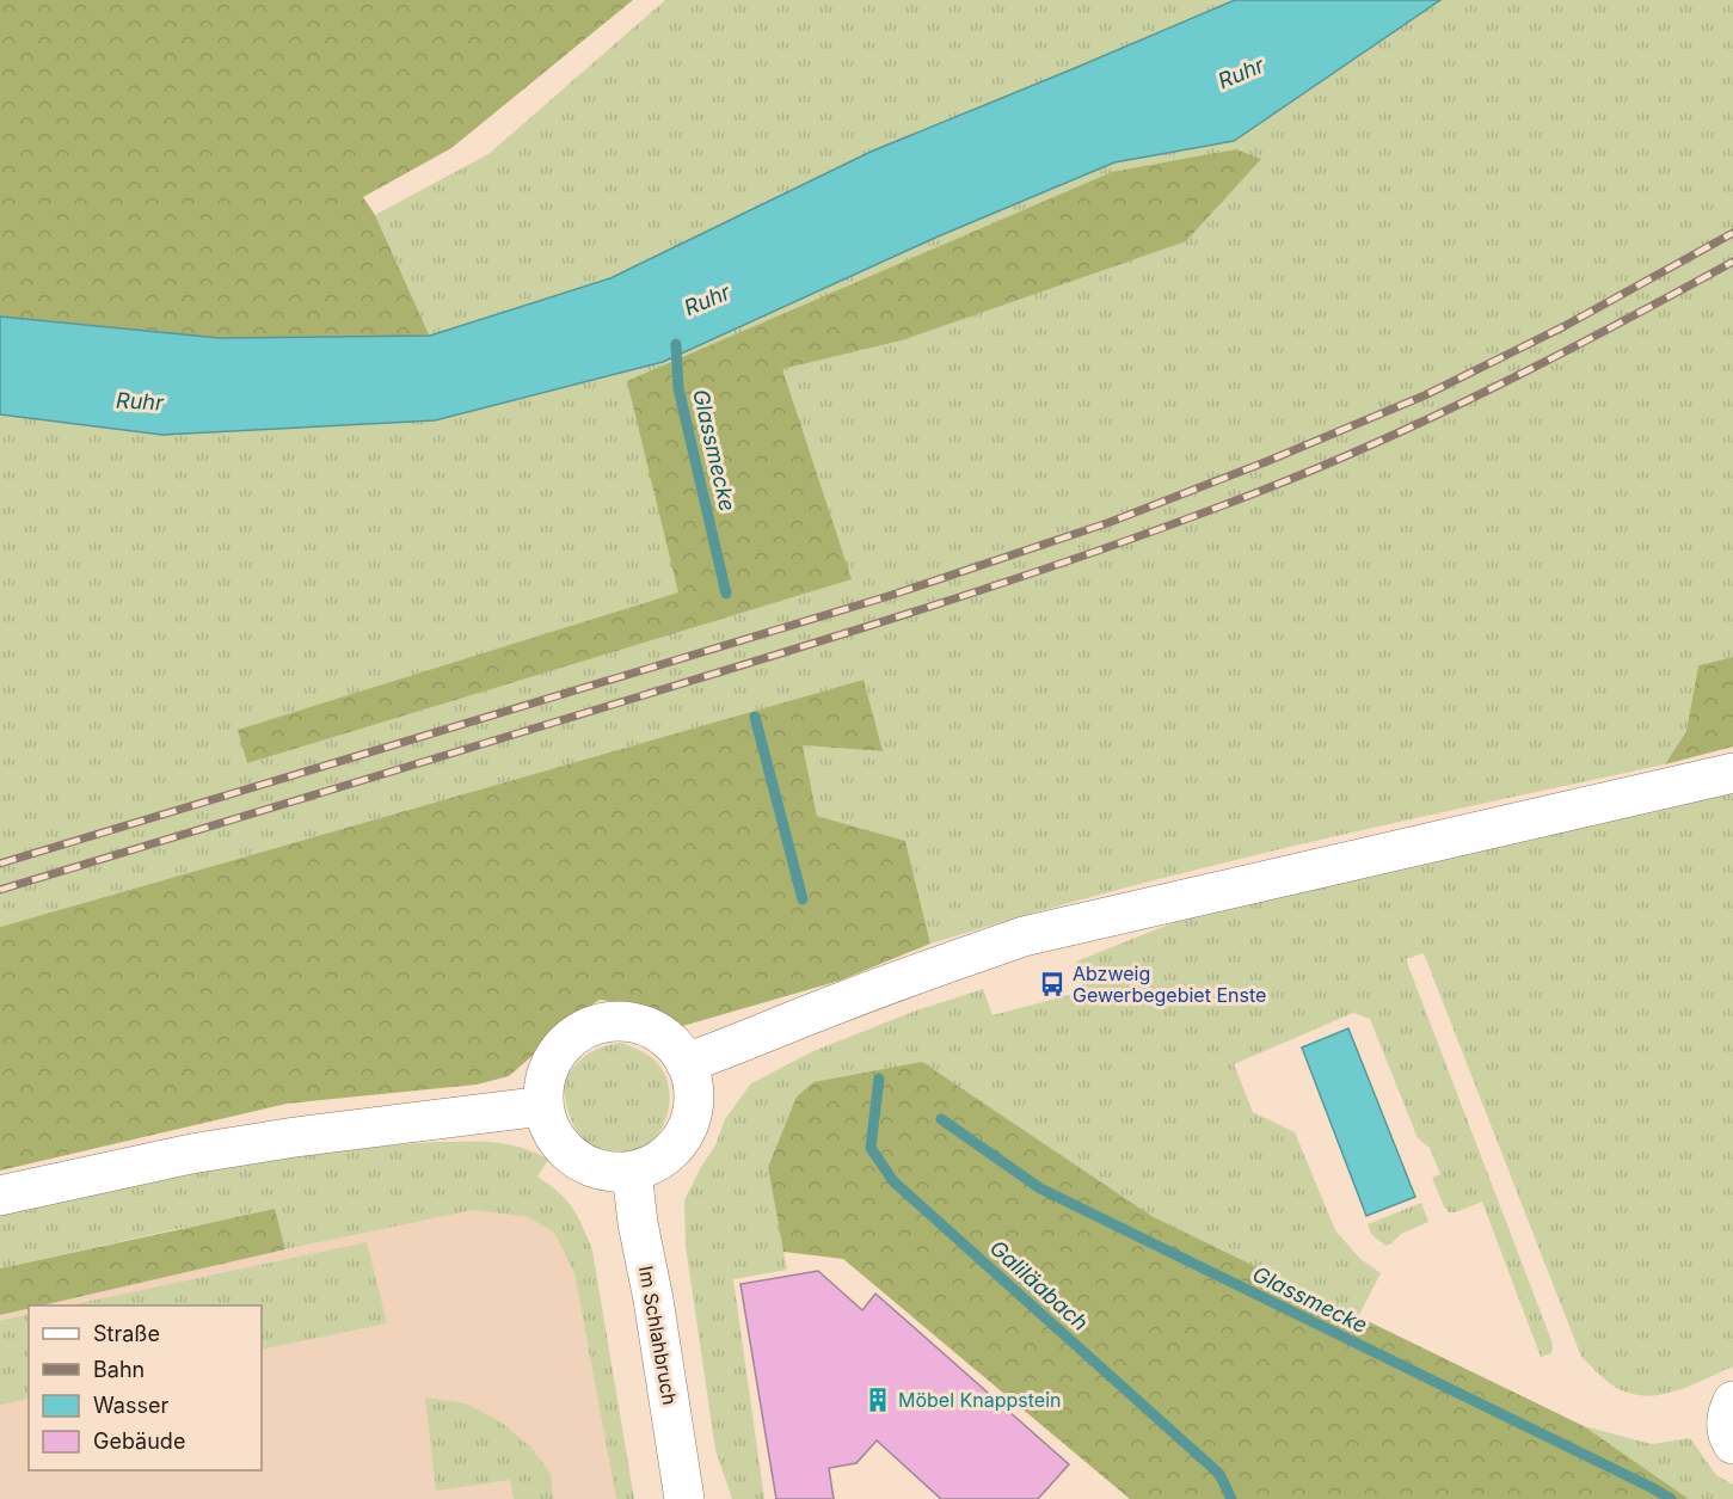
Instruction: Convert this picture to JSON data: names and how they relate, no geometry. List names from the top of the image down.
{
  "streets": {
    "main road": ["Im Schlahbruch"]
  },
  "water": ["Ruhr", "Glassmecke", "Galiläabach"],
  "places": {
    "bus stop": ["Abzweig Gewerbegebiet Enste"],
    "building": ["Möbel Knappstein"]
  },
  "legend": [
    "Straße",
    "Bahn",
    "Wasser",
    "Gebäude"
  ]
}
